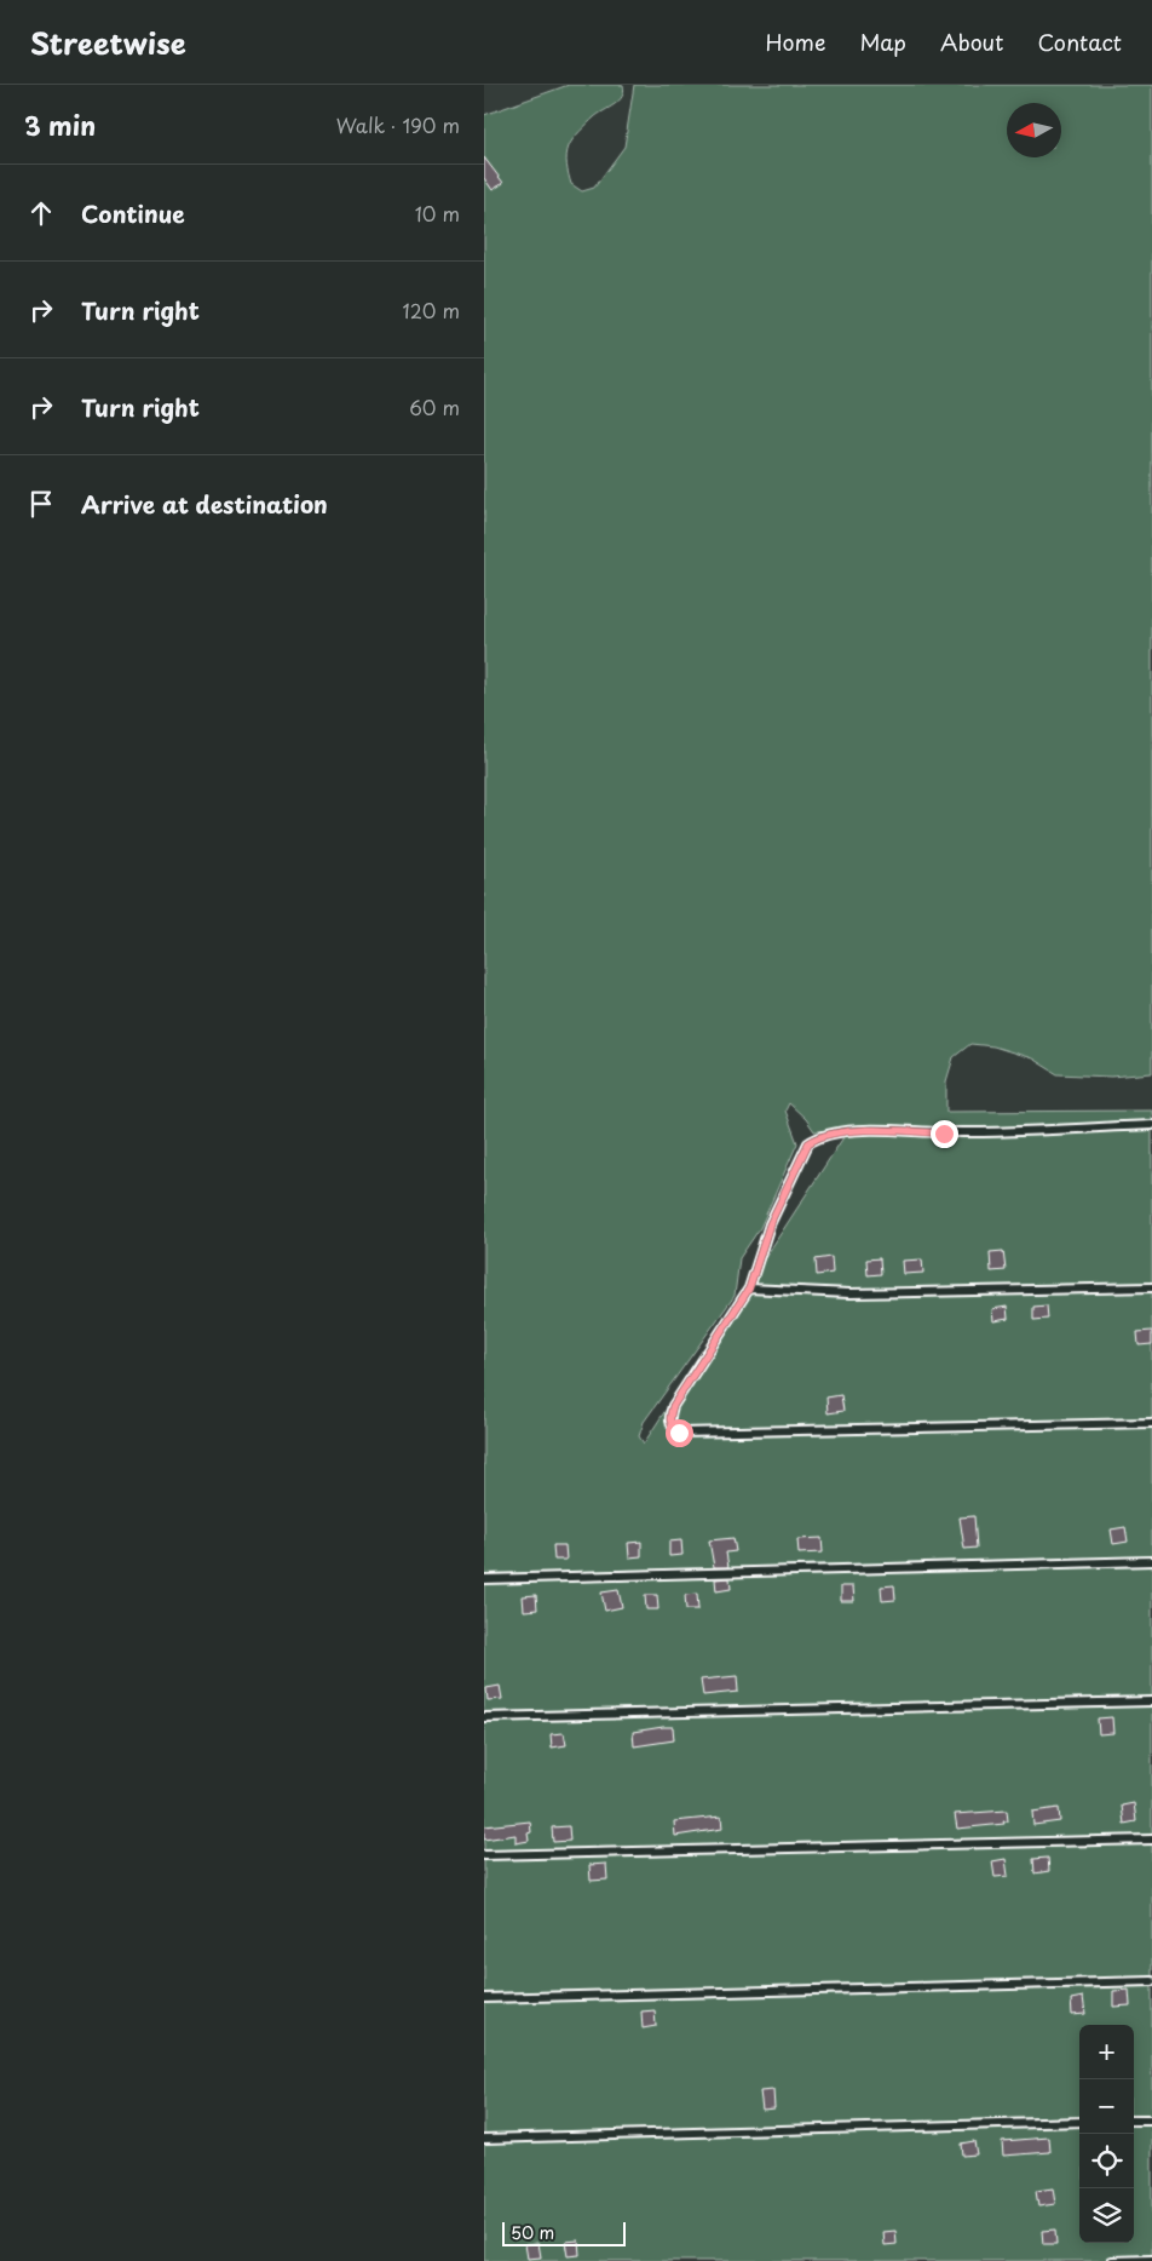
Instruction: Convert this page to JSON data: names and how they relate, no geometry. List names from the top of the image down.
{
  "scale_bar": "50 m",
  "north": "left",
  "page": {
    "header": "Streetwise",
    "nav": [
      "Home",
      "Map",
      "About",
      "Contact"
    ],
    "heading": ["3 min", "Walk · 190 m"],
    "list": [
      ["Continue", "10 m"],
      ["Turn right", "120 m"],
      ["Turn right", "60 m"],
      "Arrive at destination"
    ],
    "map_buttons": ["+", "−"],
    "scale": "50 m"
  }
}
